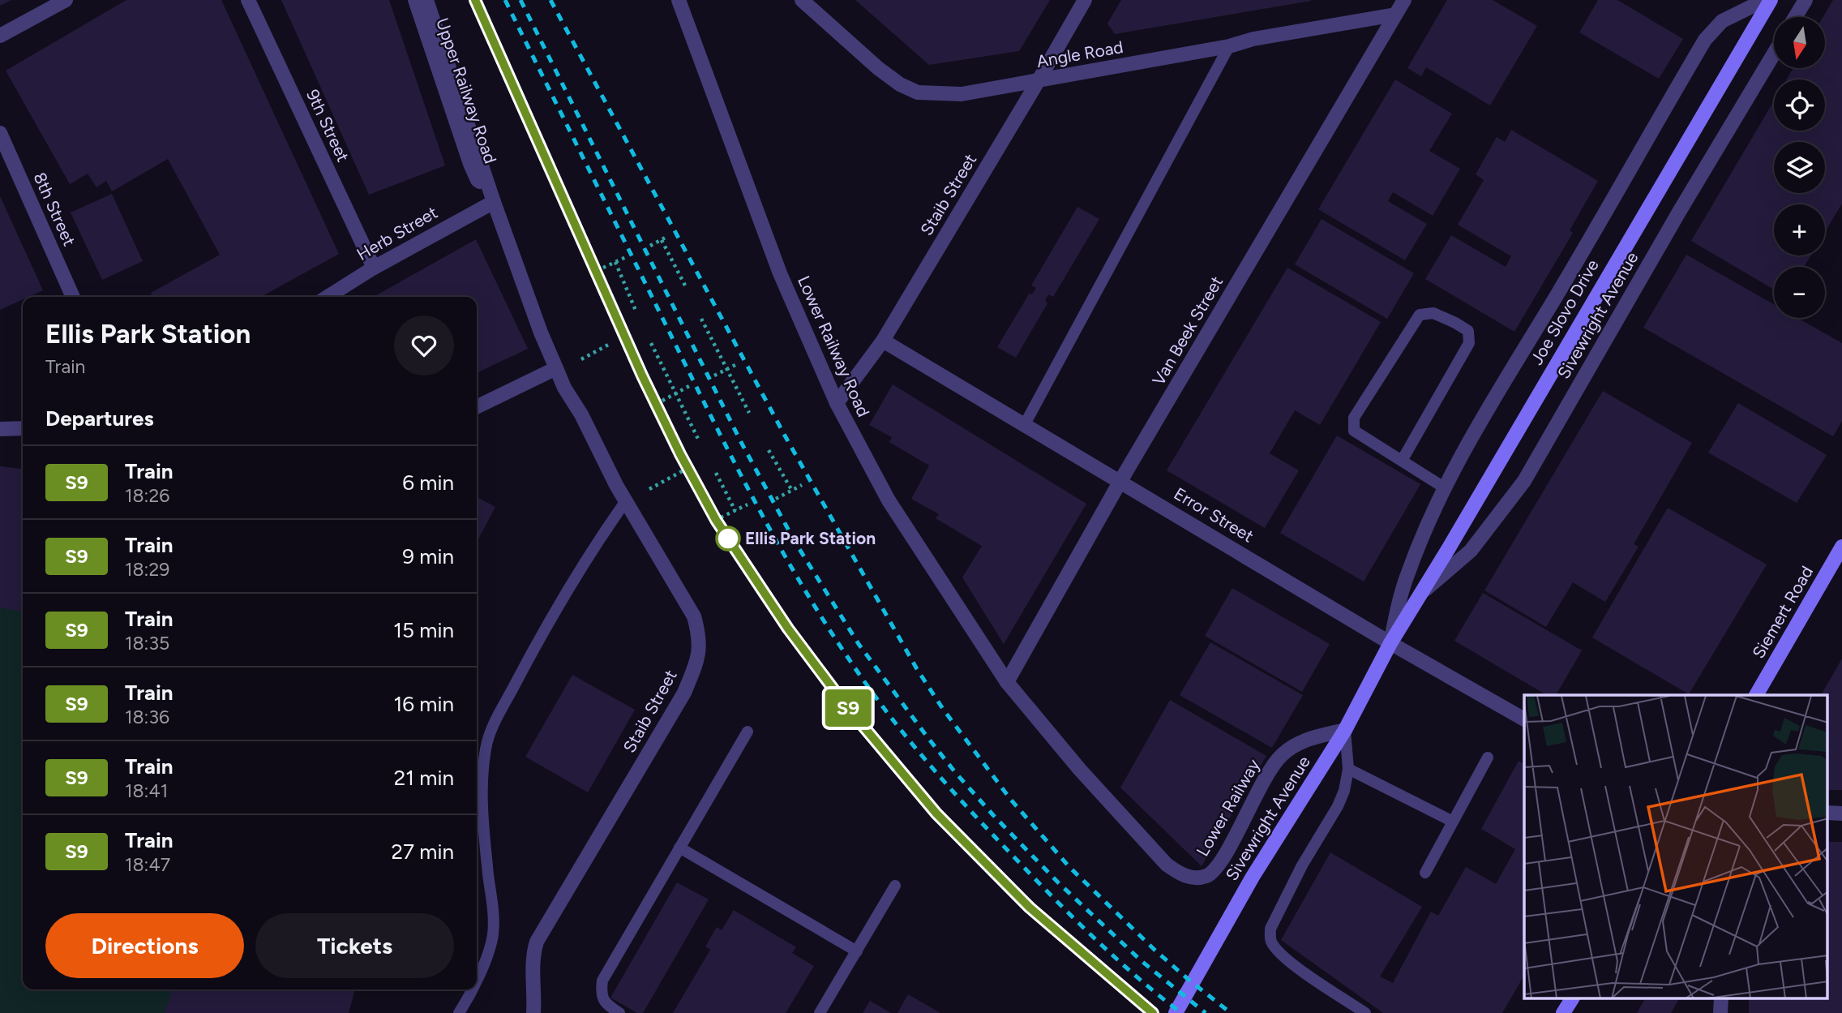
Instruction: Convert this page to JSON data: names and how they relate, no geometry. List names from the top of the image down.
{
  "streets": {
    "main road": ["Joe Slovo Drive", "Sivewright Avenue", "Siemert Road"],
    "street": [
      "Angle Road",
      "Upper Railway Road",
      "9th Street",
      "Staib Street",
      "8th Street",
      "Herb Street",
      "Van Beek Street",
      "Lower Railway Road",
      "Error Street",
      "Lower Railway"
    ]
  },
  "crossings": [
    ["Angle Road", "Staib Street"],
    ["Angle Road", "Van Beek Street"],
    ["Upper Railway Road", "Staib Street"],
    ["Upper Railway Road", "Herb Street"],
    ["9th Street", "Herb Street"],
    ["Staib Street", "Lower Railway Road"],
    ["Staib Street", "Error Street"],
    ["Joe Slovo Drive", "Sivewright Avenue"],
    ["Joe Slovo Drive", "Error Street"],
    ["Sivewright Avenue", "Error Street"],
    ["Sivewright Avenue", "Lower Railway"],
    ["Van Beek Street", "Lower Railway Road"],
    ["Van Beek Street", "Error Street"],
    ["Van Beek Street", "Lower Railway"],
    ["Lower Railway Road", "Lower Railway"]
  ],
  "places": ["Ellis Park Station"],
  "north": "bottom",
  "page": {
    "on_map": "S9",
    "map_buttons": ["+", "−"],
    "heading": [
      ["Ellis Park Station", "Train"],
      "Departures"
    ],
    "list": [
      {
        "mark": "S9",
        "name": "Train",
        "note": "18:26",
        "value": "6 min"
      },
      {
        "mark": "S9",
        "name": "Train",
        "note": "18:29",
        "value": "9 min"
      },
      {
        "mark": "S9",
        "name": "Train",
        "note": "18:35",
        "value": "15 min"
      },
      {
        "mark": "S9",
        "name": "Train",
        "note": "18:36",
        "value": "16 min"
      },
      {
        "mark": "S9",
        "name": "Train",
        "note": "18:41",
        "value": "21 min"
      },
      {
        "mark": "S9",
        "name": "Train",
        "note": "18:47",
        "value": "27 min"
      }
    ],
    "buttons": ["Directions", "Tickets"]
  }
}
